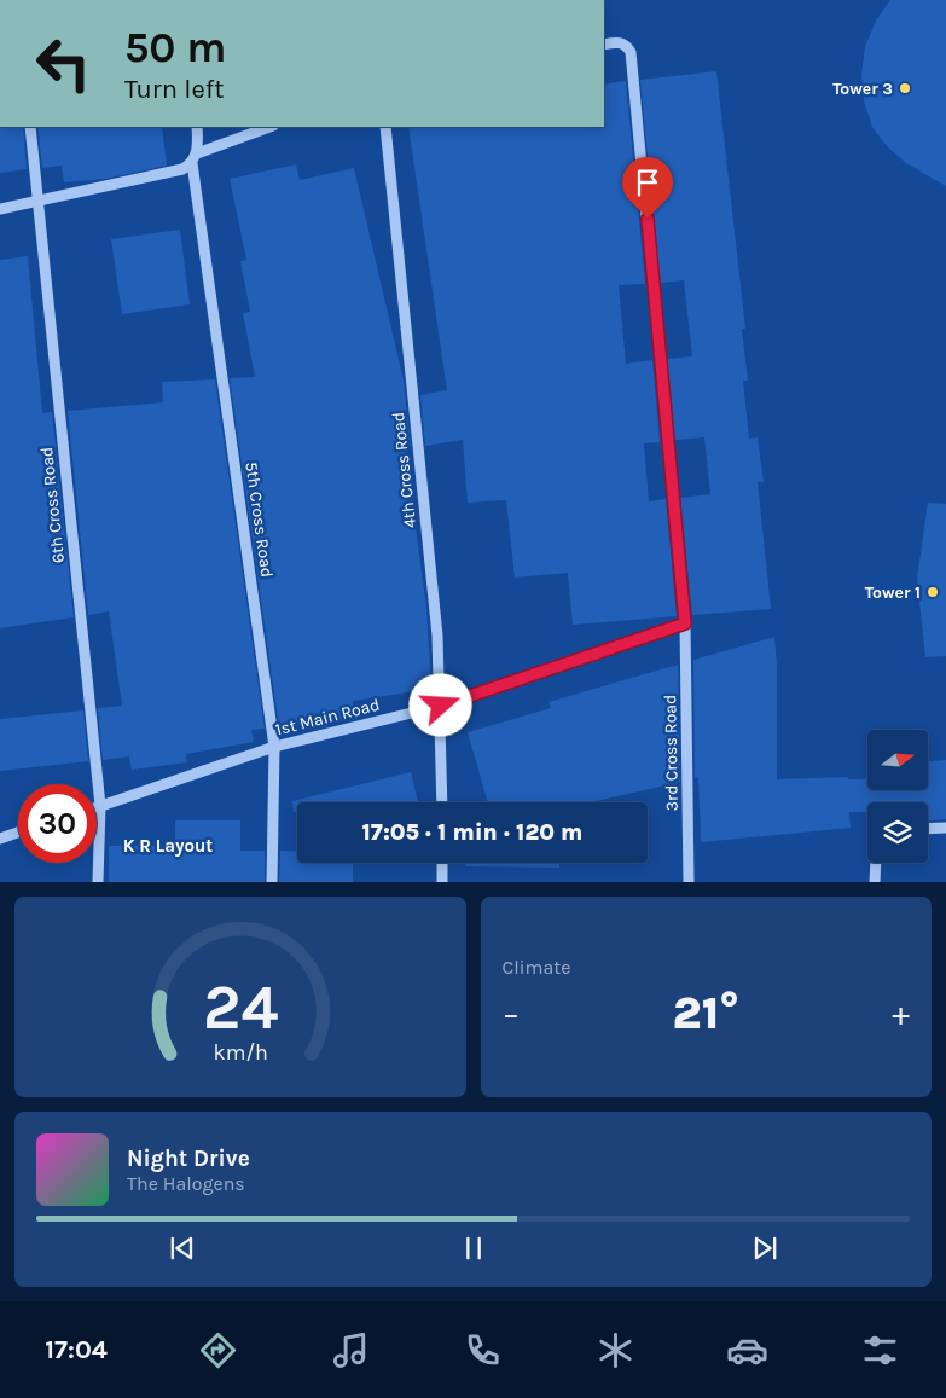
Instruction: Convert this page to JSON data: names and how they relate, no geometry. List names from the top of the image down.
{
  "streets": {
    "street": [
      "4th Cross Road",
      "6th Cross Road",
      "5th Cross Road",
      "1st Main Road",
      "3rd Cross Road"
    ]
  },
  "crossings": [
    ["4th Cross Road", "1st Main Road"],
    ["6th Cross Road", "1st Main Road"],
    ["5th Cross Road", "1st Main Road"],
    ["1st Main Road", "3rd Cross Road"]
  ],
  "districts": ["K R Layout"],
  "places": ["Tower 3", "Tower 1"],
  "north": "right",
  "page": {
    "turn": ["50 m", "Turn left"],
    "limit": "30",
    "trip": "17:05 · 1 min · 120 m",
    "tile": "Climate",
    "heat": ["−", "21°", "+"],
    "song": ["Night Drive", "The Halogens"],
    "tabs": "17:04",
    "gauge": ["24", "km/h"]
  }
}
